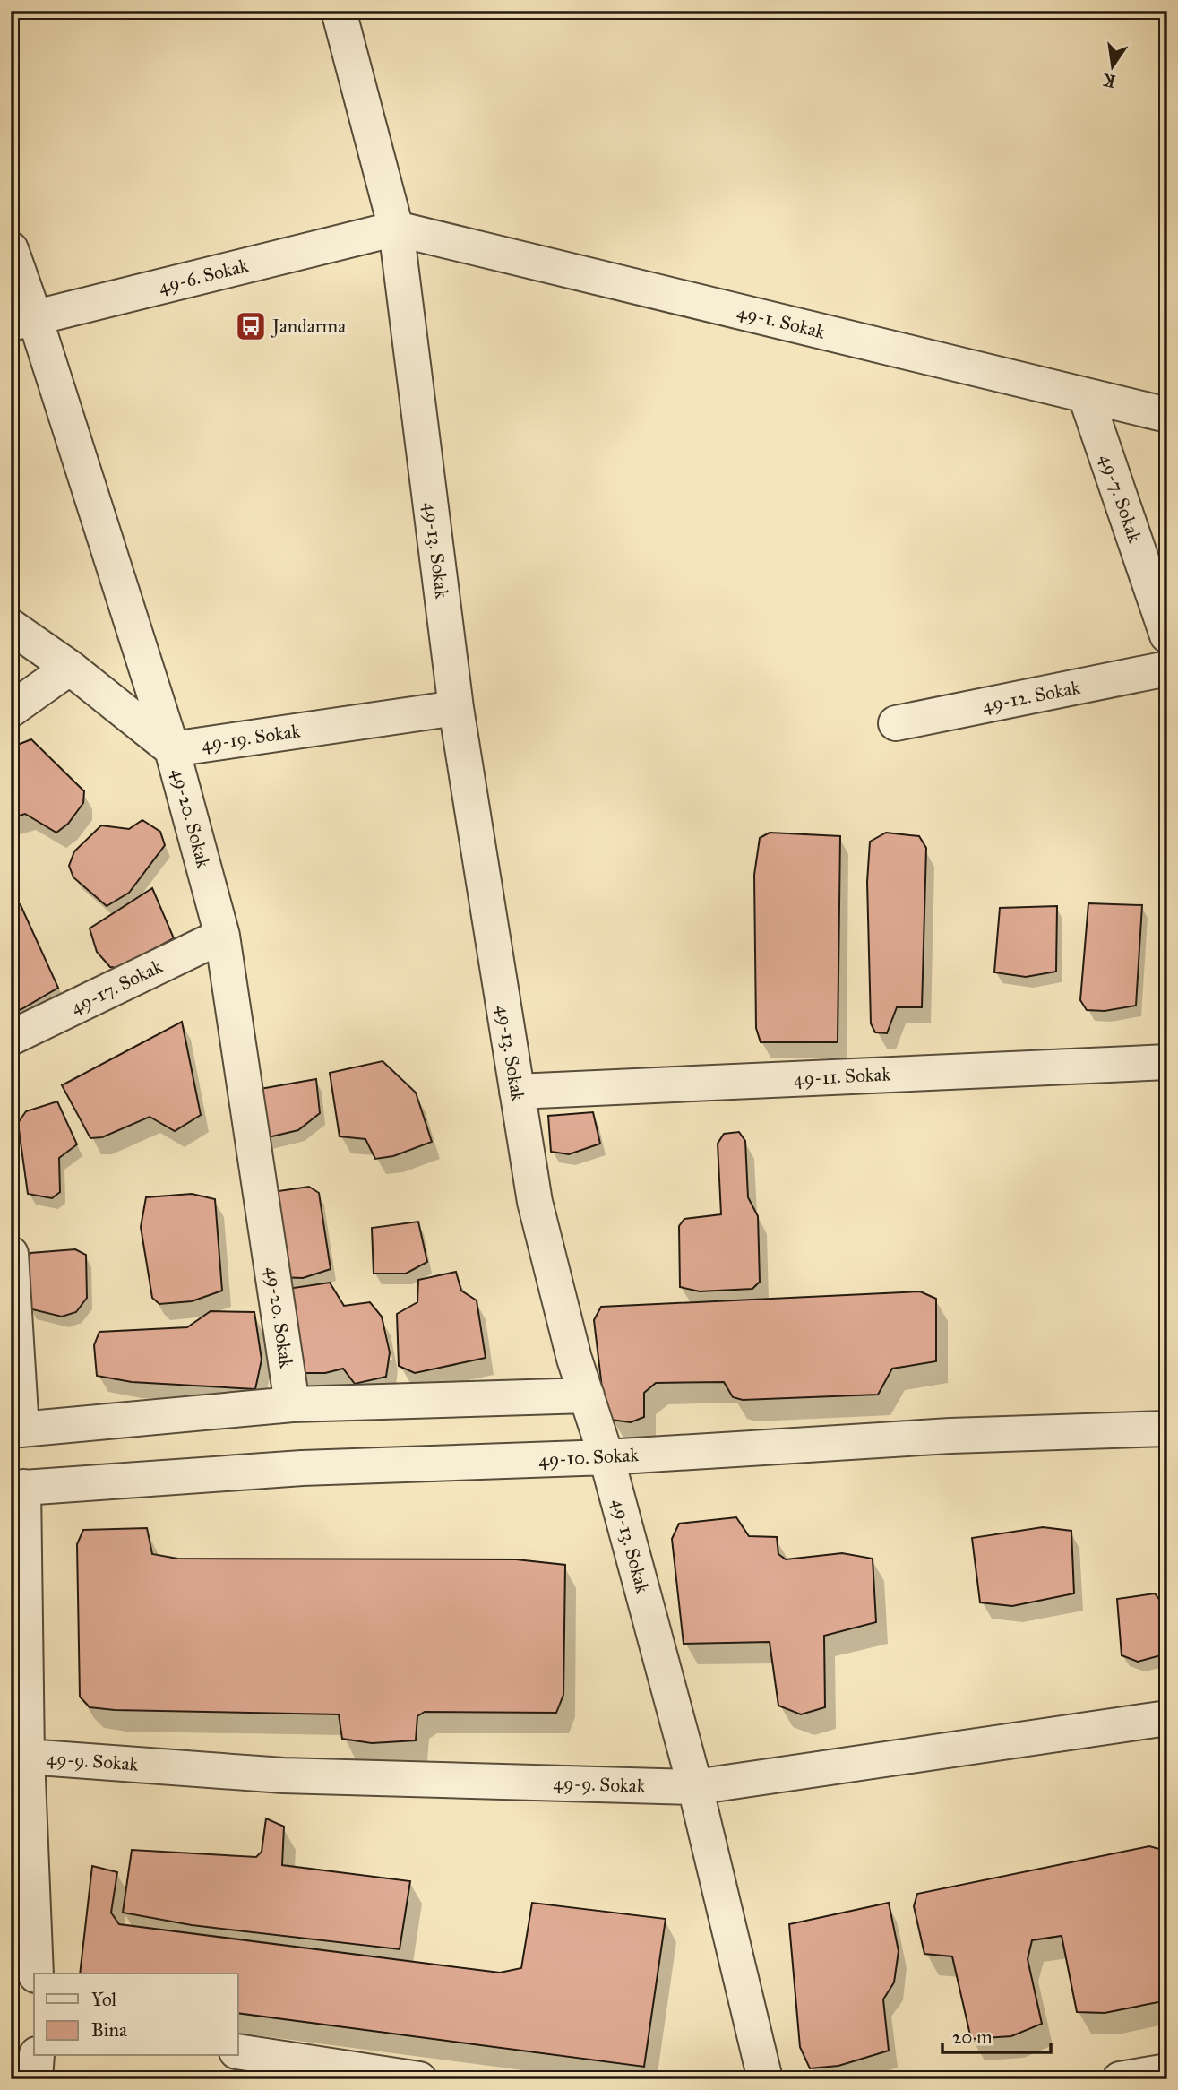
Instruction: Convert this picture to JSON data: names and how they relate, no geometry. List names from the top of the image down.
{
  "streets": {
    "street": [
      "49-6. Sokak",
      "49-1. Sokak",
      "49-7. Sokak",
      "49-13. Sokak",
      "49-12. Sokak",
      "49-19. Sokak",
      "49-20. Sokak",
      "49-17. Sokak",
      "49-11. Sokak",
      "49-10. Sokak",
      "49-9. Sokak"
    ]
  },
  "crossings": [
    ["49-6. Sokak", "49-1. Sokak"],
    ["49-6. Sokak", "49-13. Sokak"],
    ["49-6. Sokak", "49-20. Sokak"],
    ["49-1. Sokak", "49-7. Sokak"],
    ["49-1. Sokak", "49-13. Sokak"],
    ["49-13. Sokak", "49-19. Sokak"],
    ["49-13. Sokak", "49-11. Sokak"],
    ["49-13. Sokak", "49-10. Sokak"],
    ["49-13. Sokak", "49-9. Sokak"],
    ["49-19. Sokak", "49-20. Sokak"],
    ["49-20. Sokak", "49-17. Sokak"]
  ],
  "places": {
    "bus stop": ["Jandarma"]
  },
  "legend": ["Yol", "Bina"],
  "scale_bar": "20 m",
  "north": "bottom"
}
